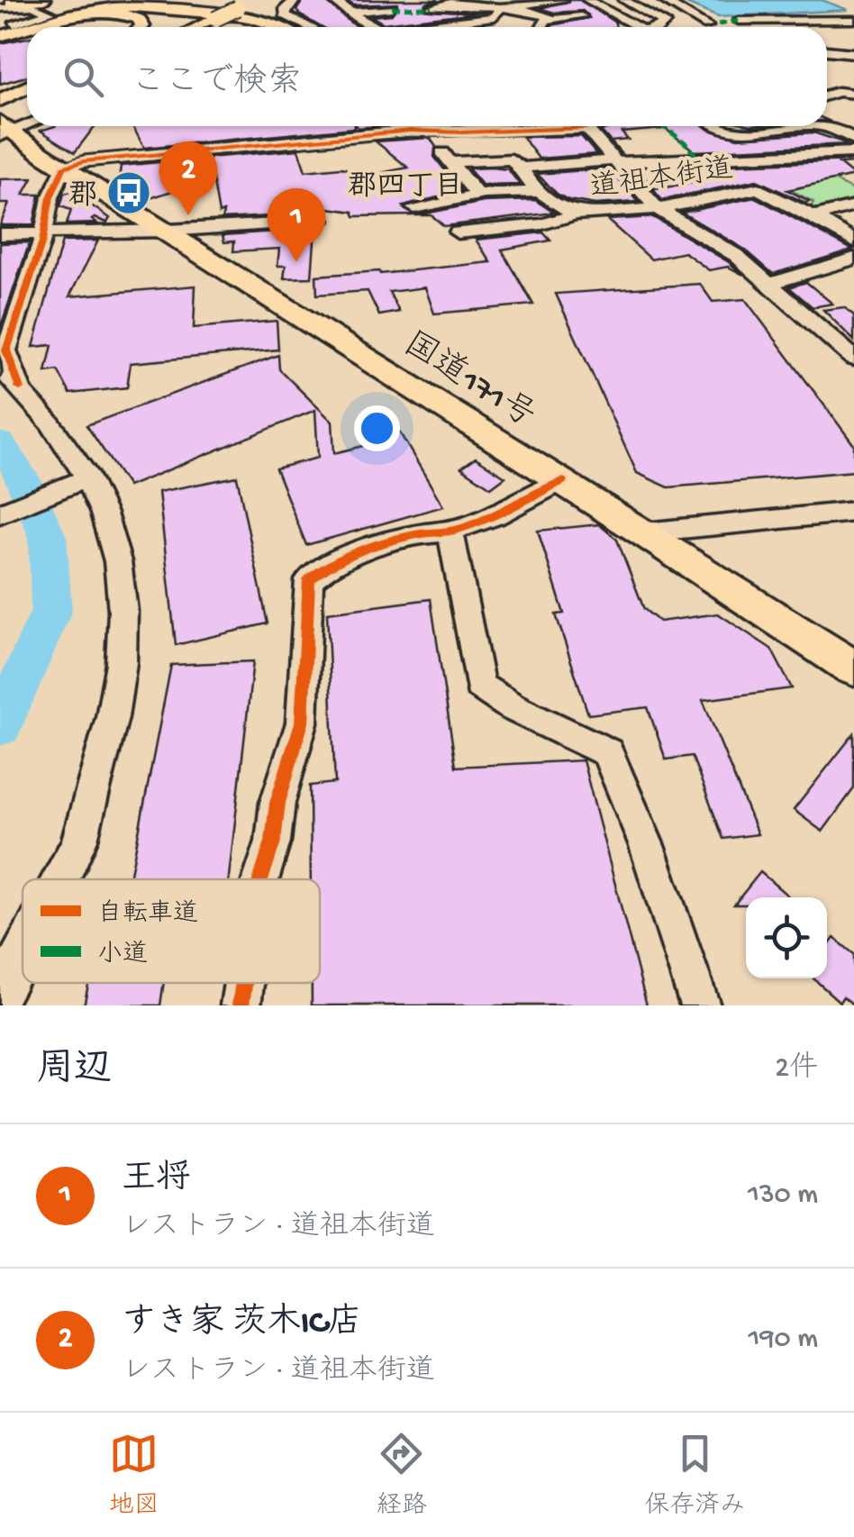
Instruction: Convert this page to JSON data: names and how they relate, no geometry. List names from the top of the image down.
{
  "streets": {
    "highway": ["国道171号"],
    "street": ["道祖本街道"]
  },
  "districts": ["郡四丁目"],
  "places": {
    "bus stop": ["郡"]
  },
  "legend": ["自転車道", "小道"],
  "page": {
    "search": "ここで検索",
    "pins": ["2", "1"],
    "heading": ["周辺", "2件"],
    "list": [
      {
        "mark": "1",
        "name": "王将",
        "note": "レストラン · 道祖本街道",
        "value": "130 m"
      },
      {
        "mark": "2",
        "name": "すき家 茨木IC店",
        "note": "レストラン · 道祖本街道",
        "value": "190 m"
      }
    ],
    "nav": ["地図", "経路", "保存済み"]
  }
}
